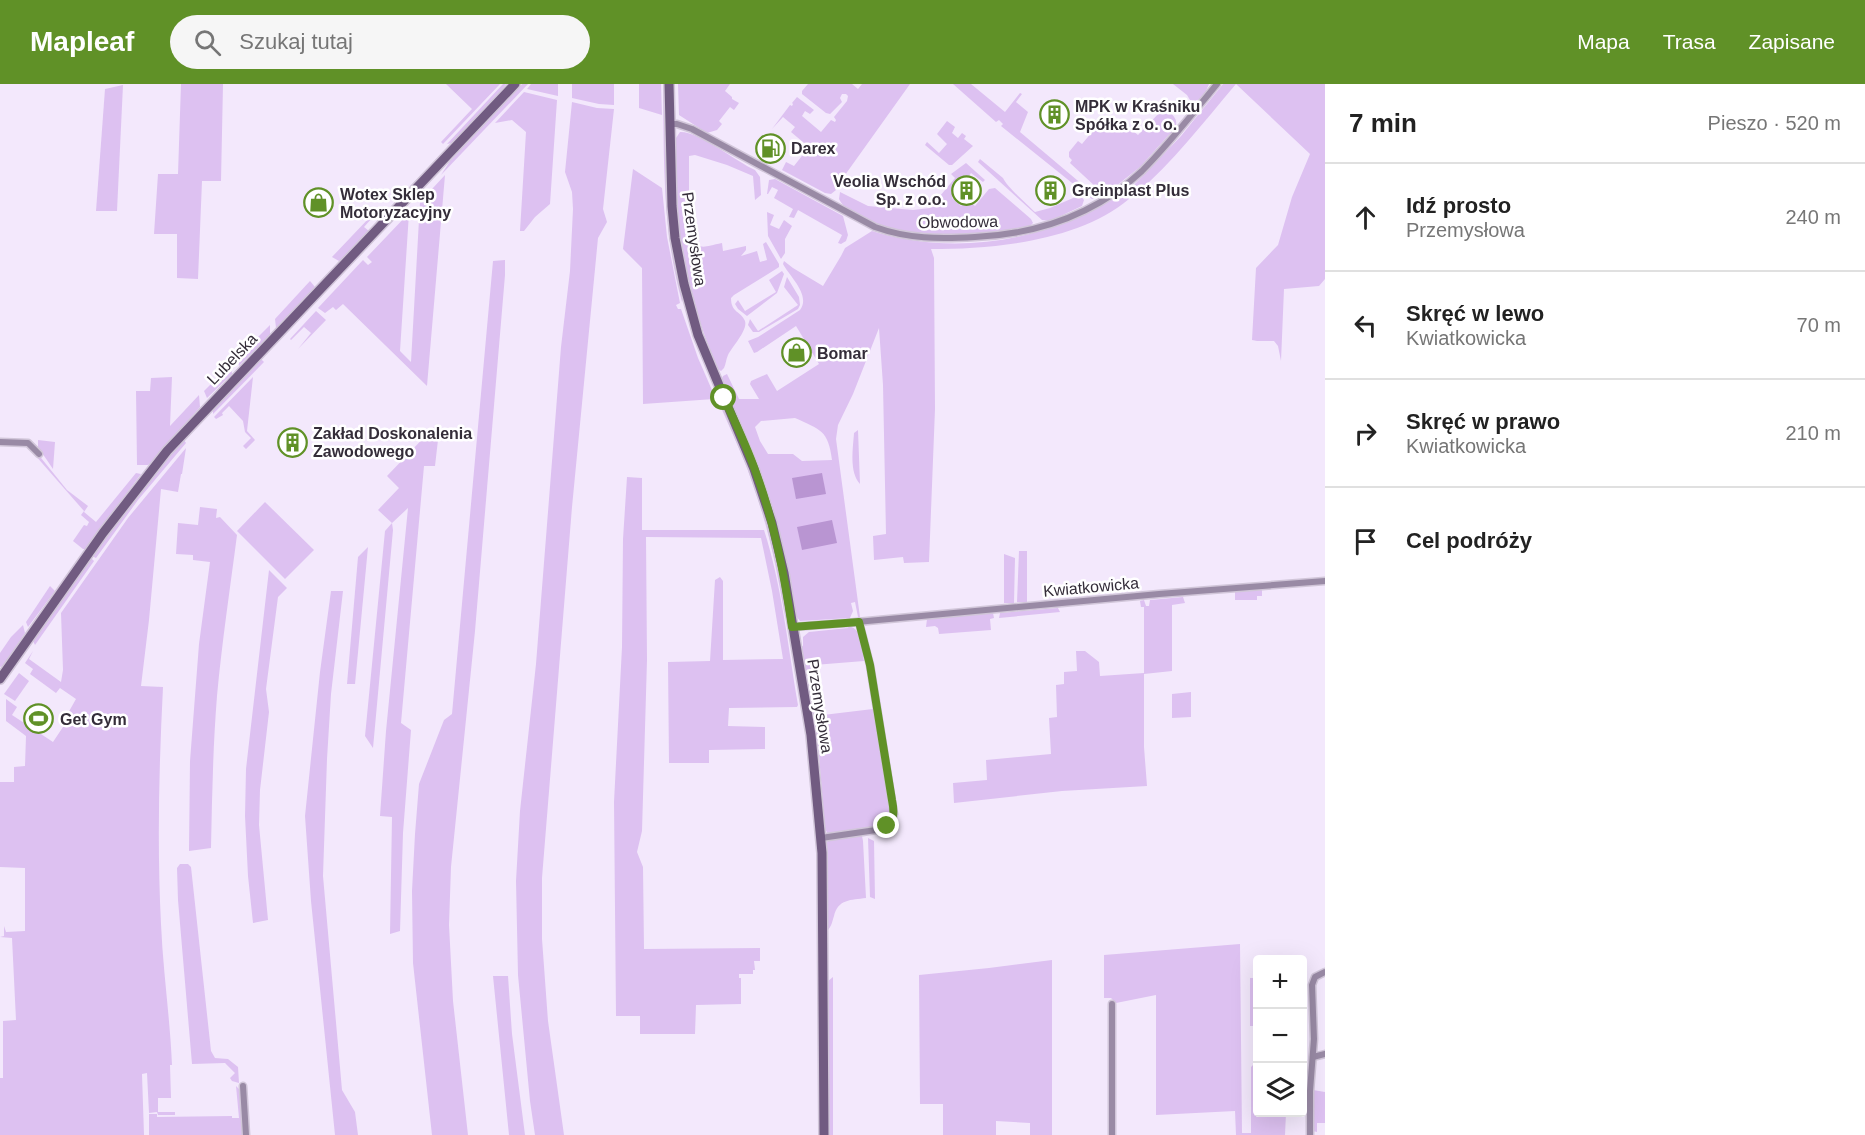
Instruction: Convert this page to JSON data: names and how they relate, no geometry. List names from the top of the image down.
{
  "streets": {
    "main road": ["Przemysłowa", "Lubelska"],
    "street": ["Obwodowa", "Kwiatkowicka"]
  },
  "crossings": [
    ["Obwodowa", "Przemysłowa"],
    ["Przemysłowa", "Kwiatkowicka"]
  ],
  "places": {
    "building": [
      "MPK w Kraśniku Spółka z o. o.",
      "Veolia Wschód Sp. z o.o.",
      "Greinplast Plus",
      "Zakład Doskonalenia Zawodowego"
    ],
    "fuel station": ["Darex"],
    "shop": ["Wotex Sklep Motoryzacyjny", "Bomar"],
    "sports": ["Get Gym"]
  },
  "page": {
    "header": "Mapleaf",
    "search": "Szukaj tutaj",
    "nav": ["Mapa", "Trasa", "Zapisane"],
    "heading": ["7 min", "Pieszo · 520 m"],
    "list": [
      ["Idź prosto", "Przemysłowa", "240 m"],
      ["Skręć w lewo", "Kwiatkowicka", "70 m"],
      ["Skręć w prawo", "Kwiatkowicka", "210 m"],
      "Cel podróży"
    ],
    "map_buttons": ["+", "−"]
  }
}
